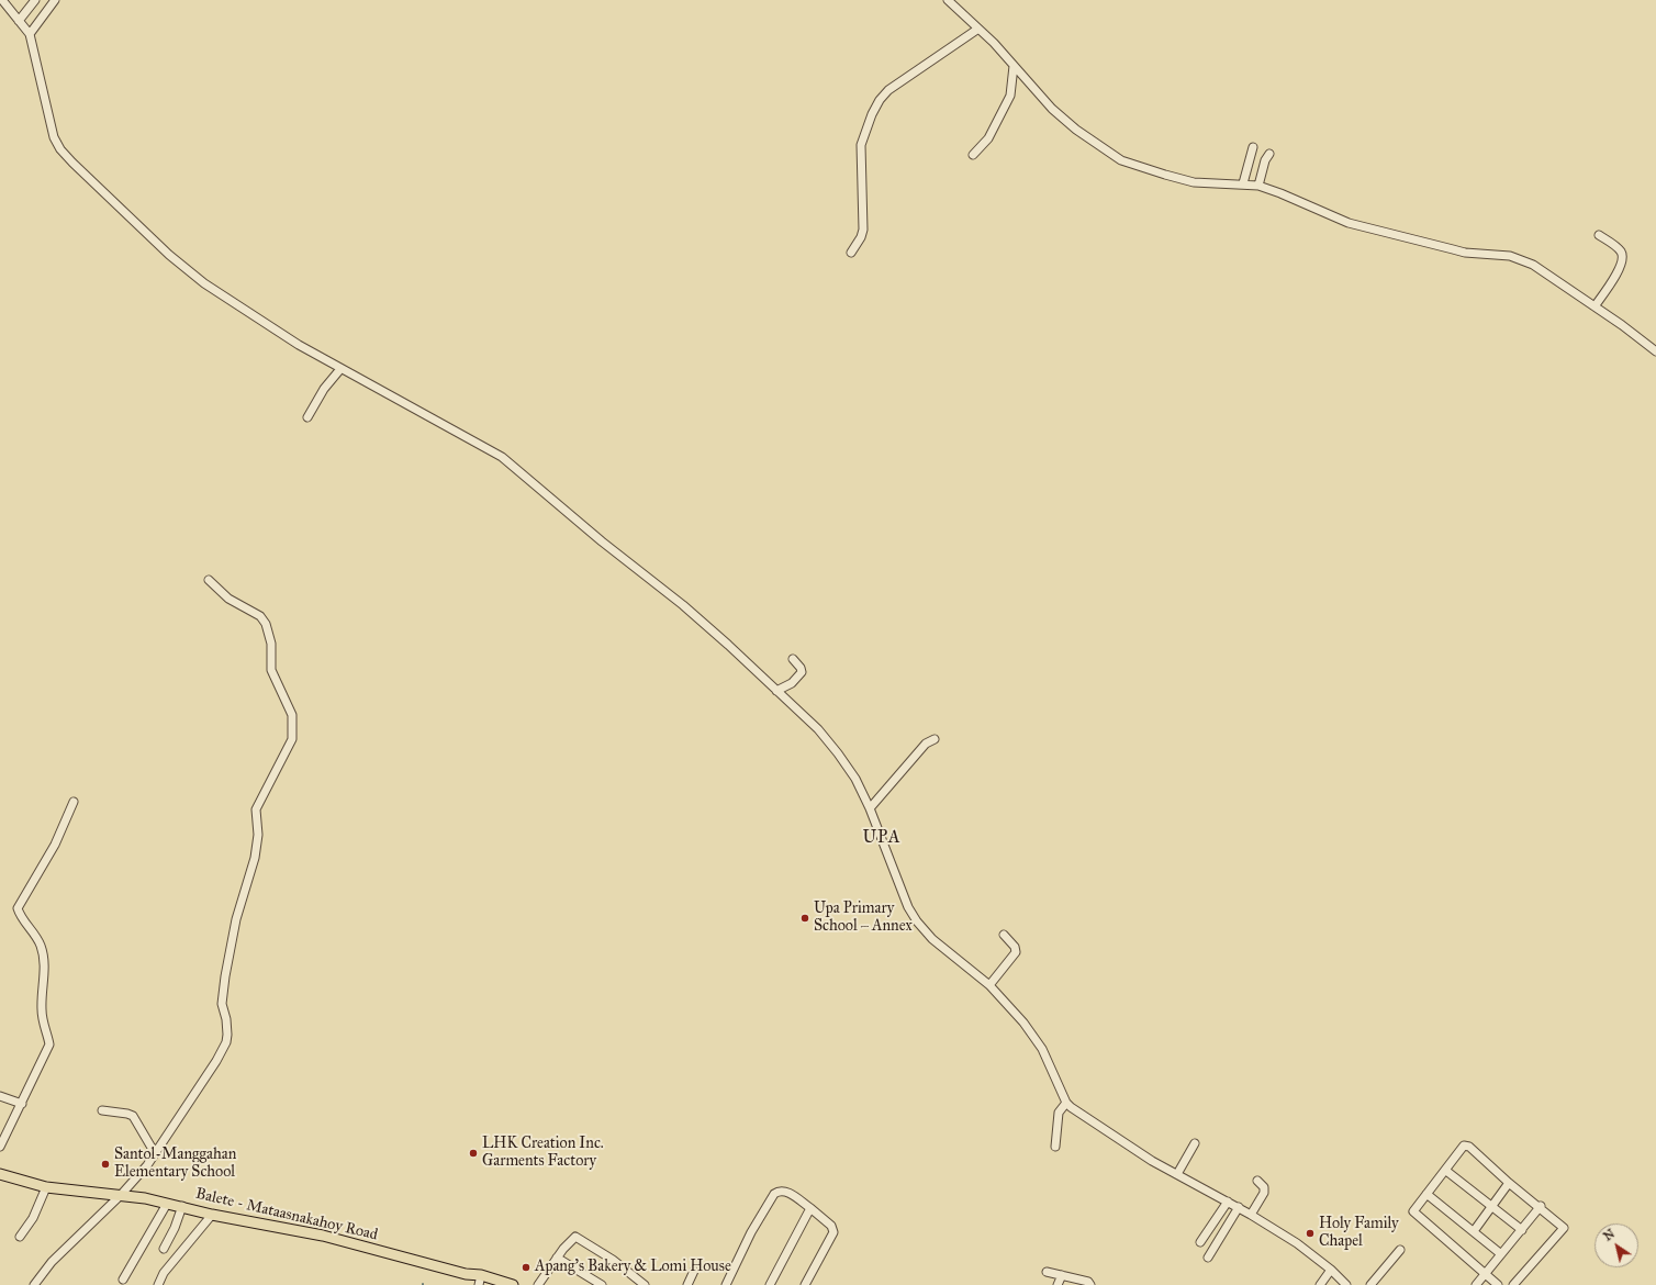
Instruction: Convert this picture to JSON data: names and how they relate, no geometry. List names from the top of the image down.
{
  "streets": {
    "main road": ["Balete - Mataasnakahoy Road"]
  },
  "districts": ["UPA"],
  "places": [
    "Upa Primary School – Annex",
    "LHK Creation Inc. Garments Factory",
    "Santol-Manggahan Elementary School",
    "Holy Family Chapel",
    "Apang's Bakery & Lomi House"
  ],
  "north": "top left"
}
